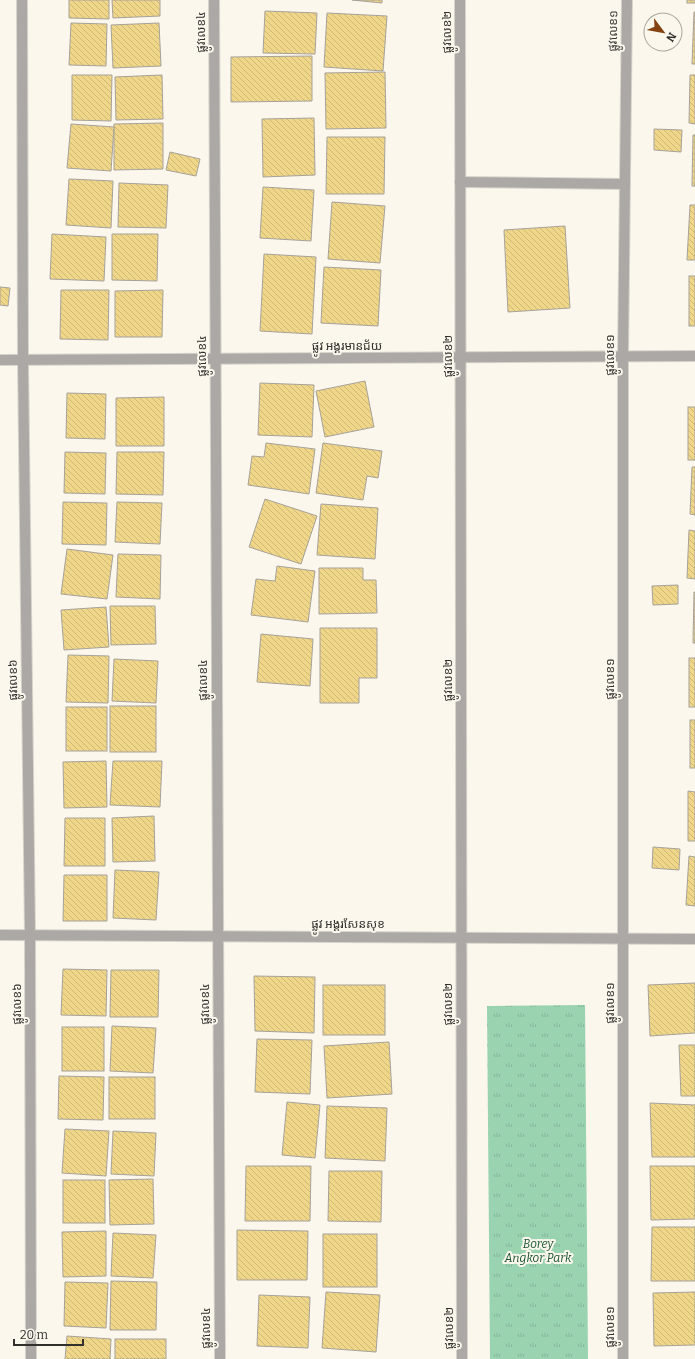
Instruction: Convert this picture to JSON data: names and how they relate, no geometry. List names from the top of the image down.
{
  "streets": {
    "street": [
      "ផ្លូវលេខ១",
      "ផ្លូវលេខ៤",
      "ផ្លូវលេខ២",
      "ផ្លូវ អង្គរមានជ័យ",
      "ផ្លូវលេខ៦",
      "ផ្លូវ អង្គរសែនសុខ"
    ]
  },
  "crossings": [
    ["ផ្លូវលេខ១", "ផ្លូវ អង្គរមានជ័យ"],
    ["ផ្លូវលេខ១", "ផ្លូវ អង្គរសែនសុខ"],
    ["ផ្លូវលេខ៤", "ផ្លូវ អង្គរមានជ័យ"],
    ["ផ្លូវលេខ៤", "ផ្លូវ អង្គរសែនសុខ"],
    ["ផ្លូវលេខ២", "ផ្លូវ អង្គរមានជ័យ"],
    ["ផ្លូវលេខ២", "ផ្លូវ អង្គរសែនសុខ"],
    ["ផ្លូវ អង្គរមានជ័យ", "ផ្លូវលេខ៦"],
    ["ផ្លូវលេខ៦", "ផ្លូវ អង្គរសែនសុខ"]
  ],
  "parks": ["Borey Angkor Park"],
  "scale_bar": "20 m",
  "north": "bottom right"
}
